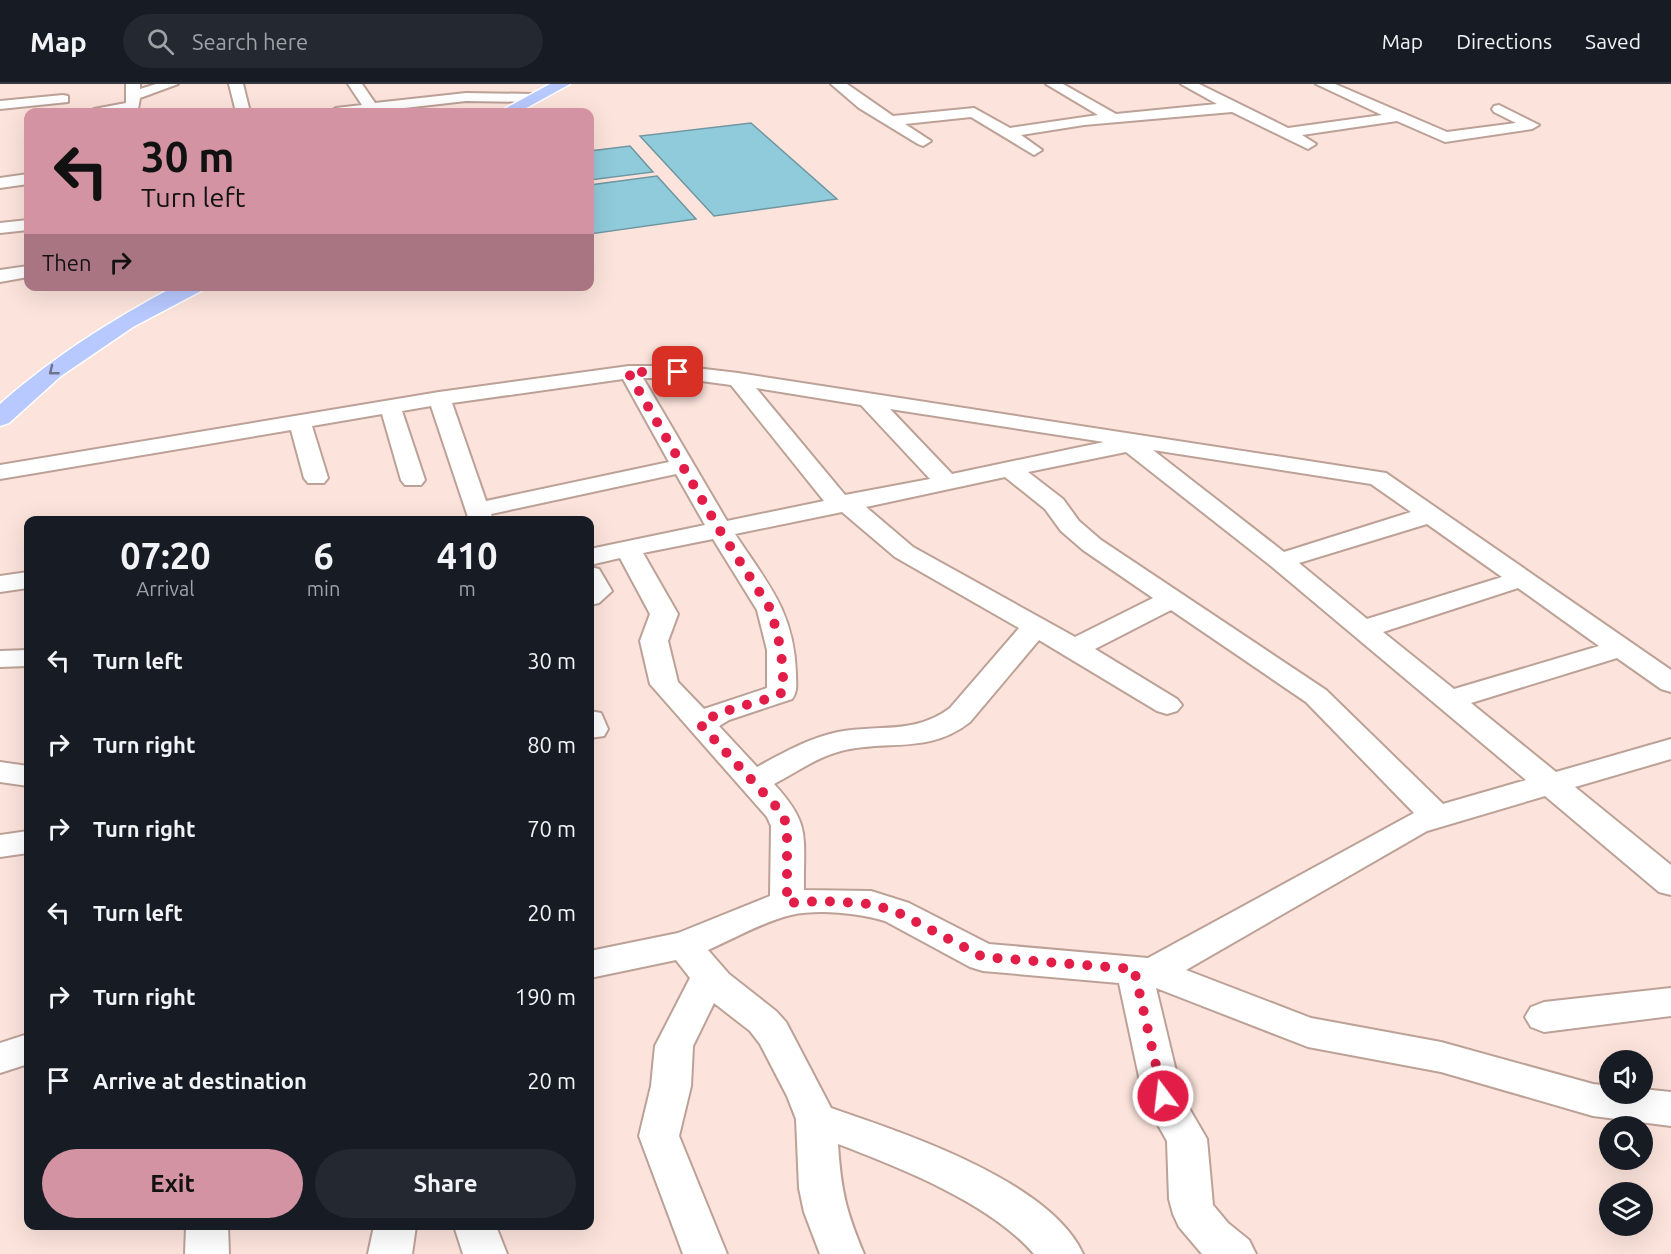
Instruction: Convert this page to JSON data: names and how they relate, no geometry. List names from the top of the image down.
{
  "page": {
    "header": "Map",
    "search": "Search here",
    "nav": ["Map", "Directions", "Saved"],
    "turn": ["30 m", "Turn left"],
    "then": "Then",
    "eta": [
      "07:20",
      "Arrival",
      "6",
      "min",
      "410",
      "m"
    ],
    "list": [
      {
        "name": "Turn left",
        "value": "30 m"
      },
      {
        "name": "Turn right",
        "value": "80 m"
      },
      {
        "name": "Turn right",
        "value": "70 m"
      },
      {
        "name": "Turn left",
        "value": "20 m"
      },
      {
        "name": "Turn right",
        "value": "190 m"
      },
      {
        "name": "Arrive at destination",
        "value": "20 m"
      }
    ],
    "buttons": ["Exit", "Share"]
  }
}
